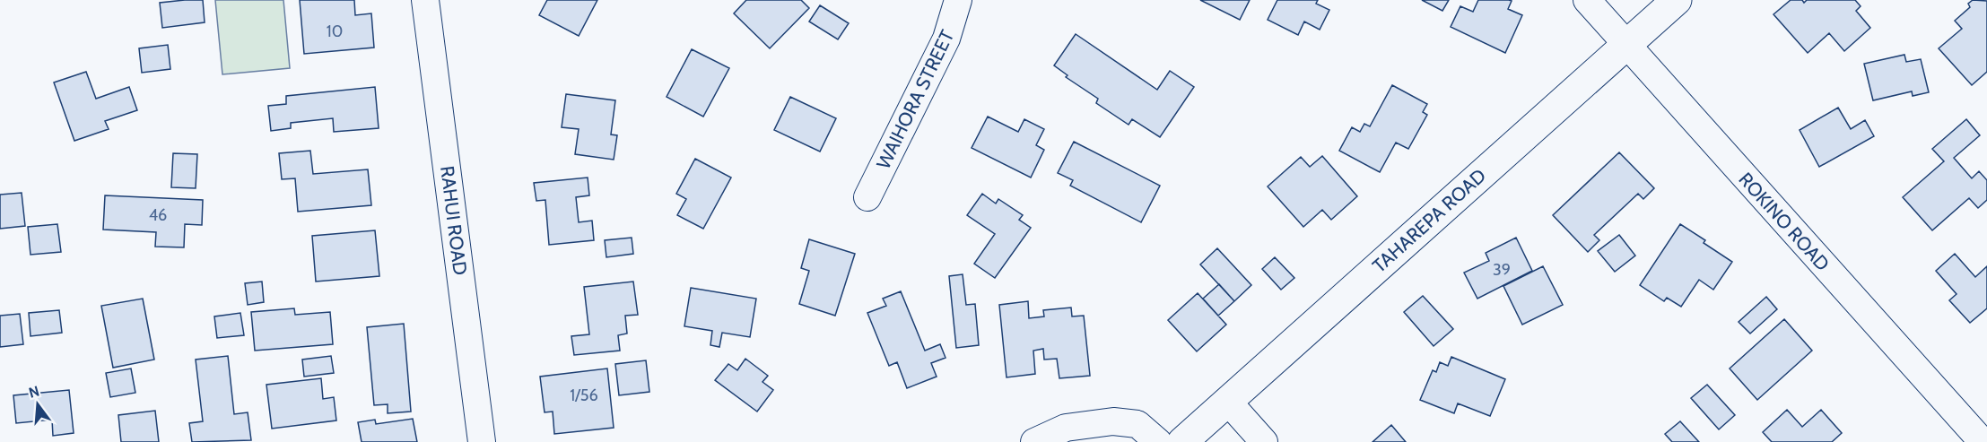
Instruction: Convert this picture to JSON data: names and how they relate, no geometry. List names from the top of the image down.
{
  "streets": {
    "street": [
      "WAIHORA STREET",
      "RAHUI ROAD",
      "TAHAREPA ROAD",
      "ROKINO ROAD"
    ]
  },
  "crossings": [
    ["TAHAREPA ROAD", "ROKINO ROAD"]
  ],
  "house_numbers": [
    "10",
    "46",
    "39",
    "1/56"
  ],
  "north": "top"
}
